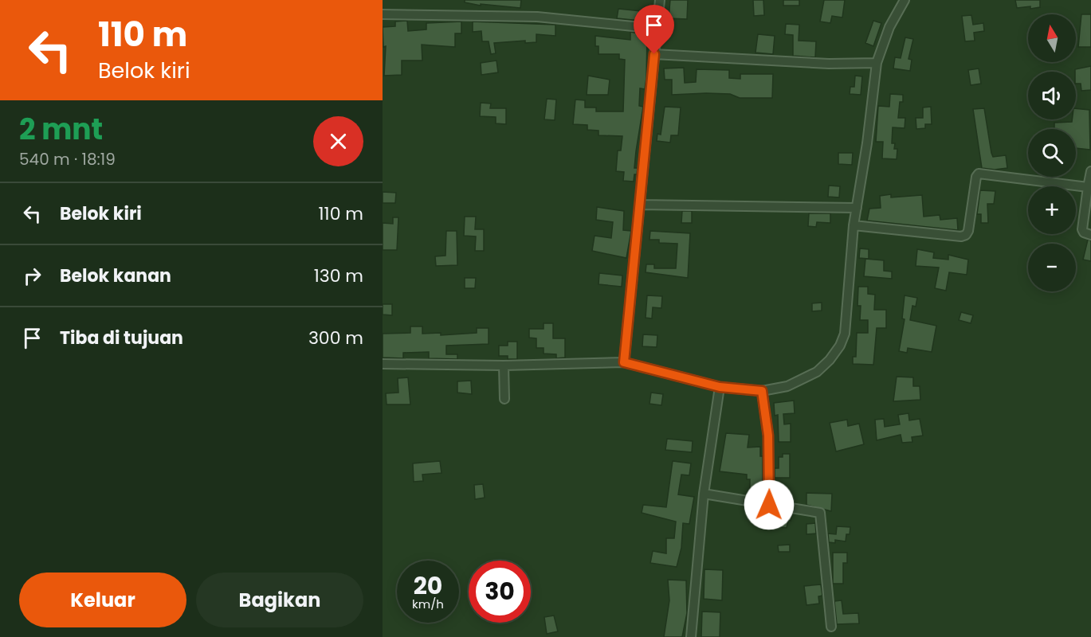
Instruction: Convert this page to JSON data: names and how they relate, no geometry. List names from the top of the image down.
{
  "north": "top",
  "page": {
    "turn": ["110 m", "Belok kiri"],
    "map_buttons": ["+", "−"],
    "heading": ["2 mnt", "540 m · 18:19"],
    "list": [
      {
        "name": "Belok kiri",
        "value": "110 m"
      },
      {
        "name": "Belok kanan",
        "value": "130 m"
      },
      {
        "name": "Tiba di tujuan",
        "value": "300 m"
      }
    ],
    "speed": "20 km/h",
    "limit": "30",
    "buttons": ["Keluar", "Bagikan"]
  }
}
